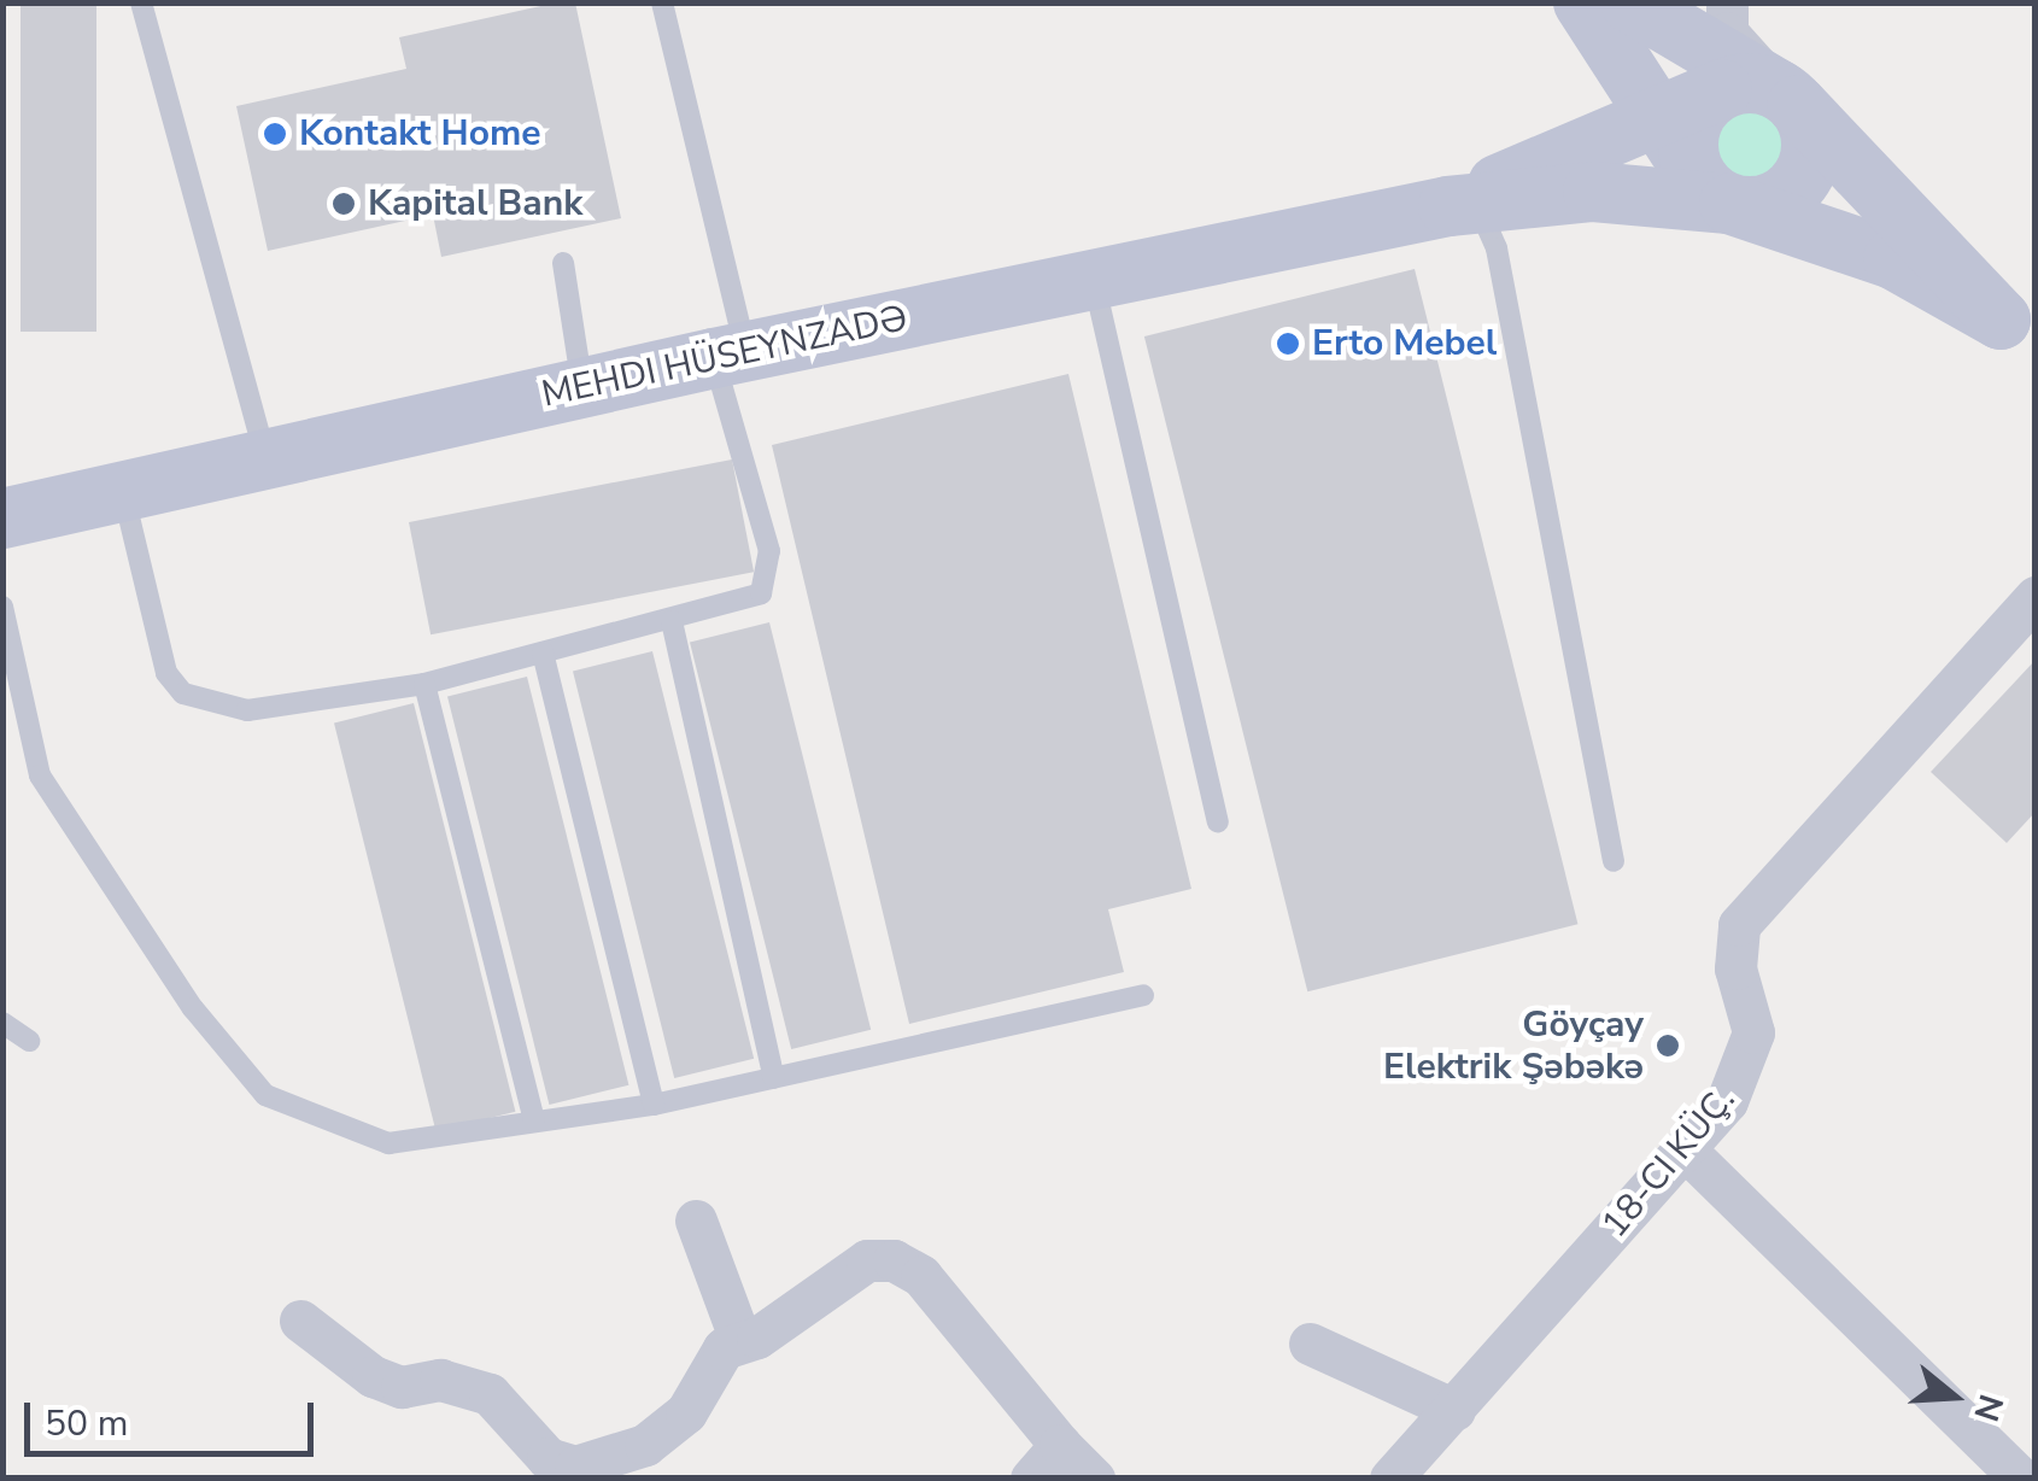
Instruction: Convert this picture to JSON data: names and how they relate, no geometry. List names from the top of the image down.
{
  "streets": {
    "main road": ["MEHDI HÜSEYNZADƏ"],
    "street": ["18-CI KÜÇ."]
  },
  "places": [
    "Kontakt Home",
    "Kapital Bank",
    "Erto Mebel",
    "Göyçay Elektrik Şəbəkə"
  ],
  "scale_bar": "50 m",
  "north": "right"
}
